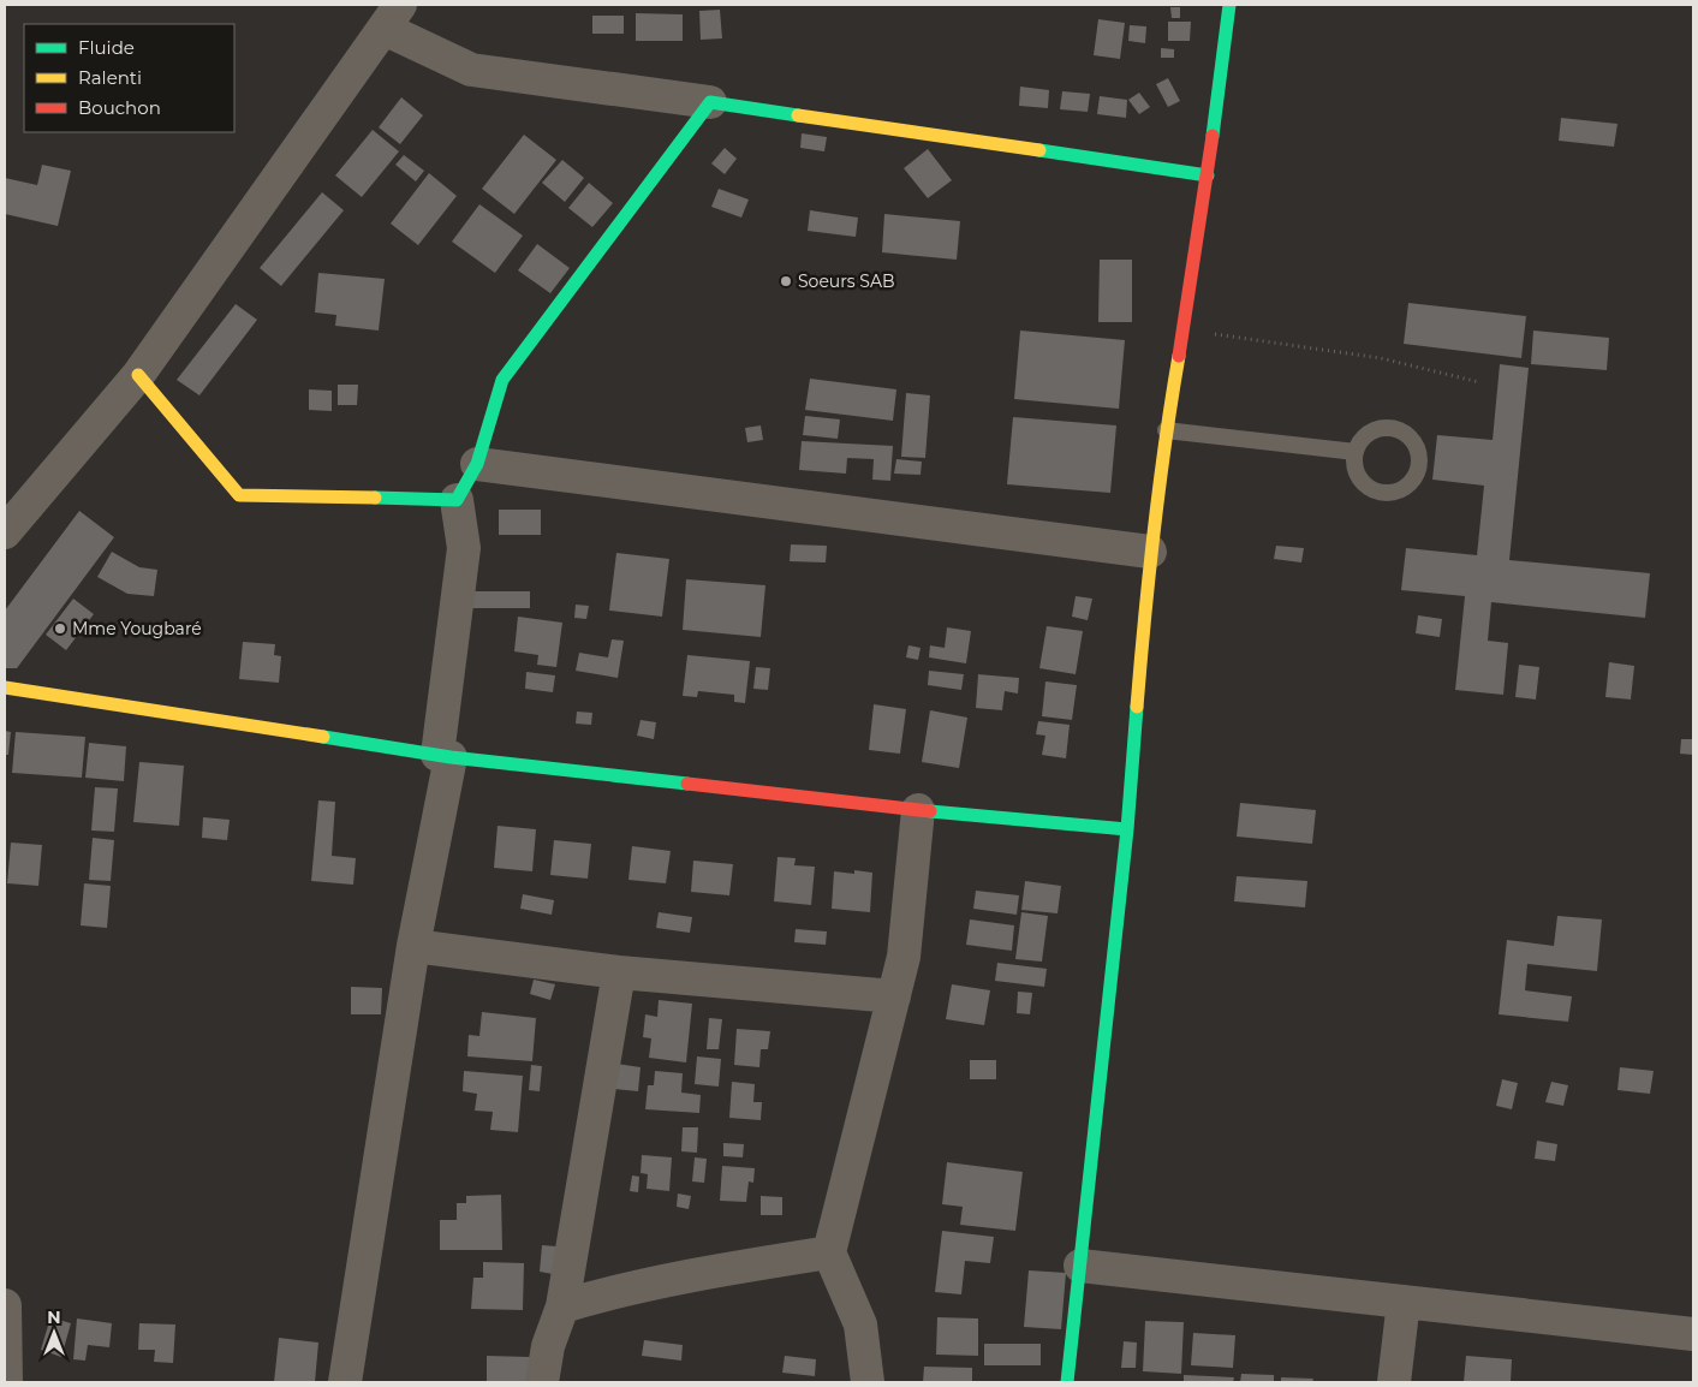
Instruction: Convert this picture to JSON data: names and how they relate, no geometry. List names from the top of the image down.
{
  "places": ["Soeurs SAB", "Mme Yougbaré"],
  "legend": ["Fluide", "Ralenti", "Bouchon"],
  "north": "top"
}
